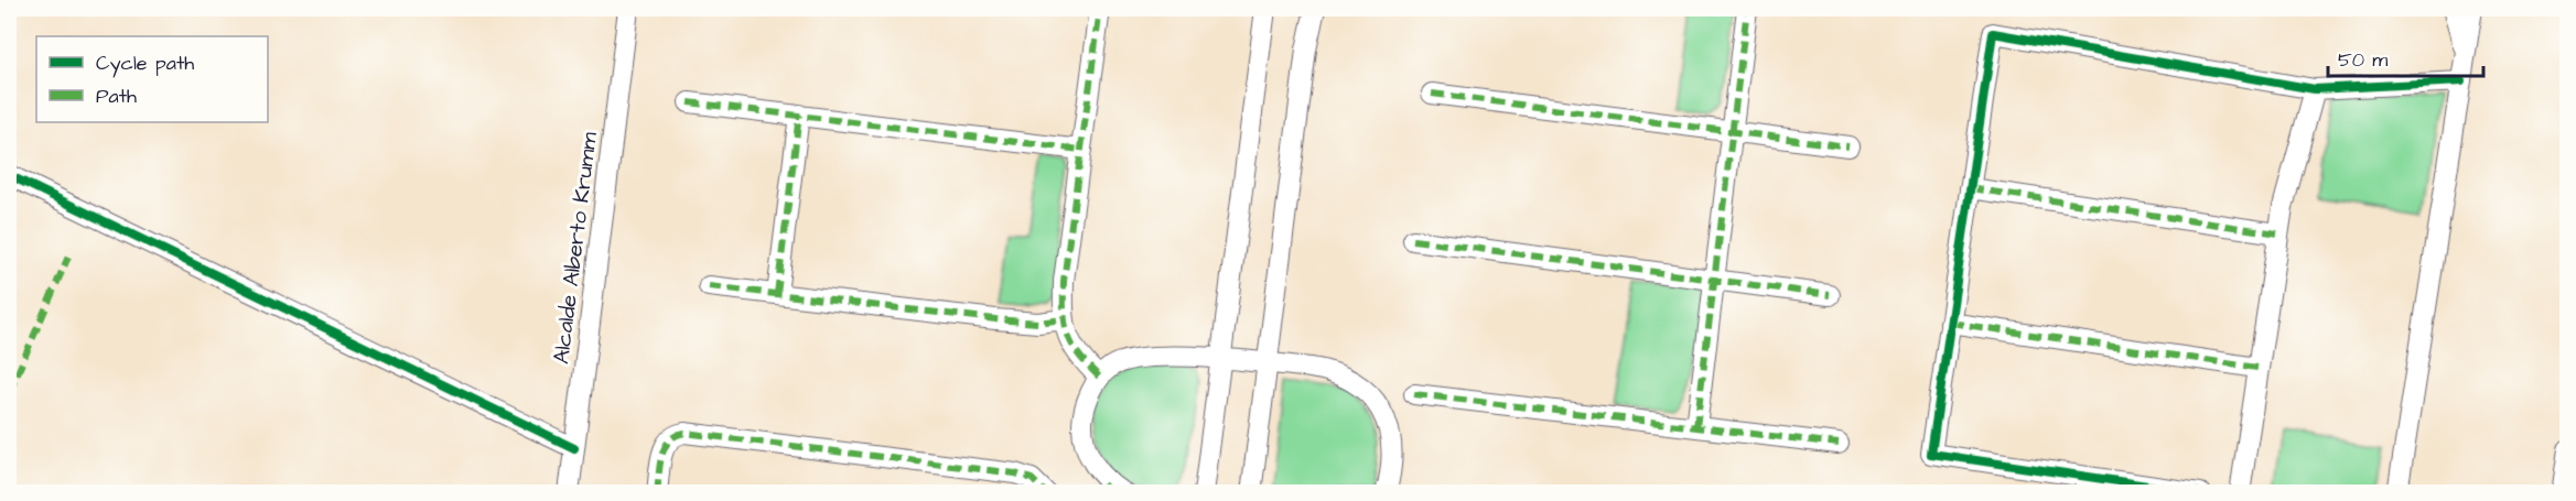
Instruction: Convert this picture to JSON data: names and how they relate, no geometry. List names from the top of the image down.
{
  "streets": {
    "street": ["Alcalde Alberto Krumm"]
  },
  "legend": ["Cycle path", "Path"],
  "scale_bar": "50 m"
}
